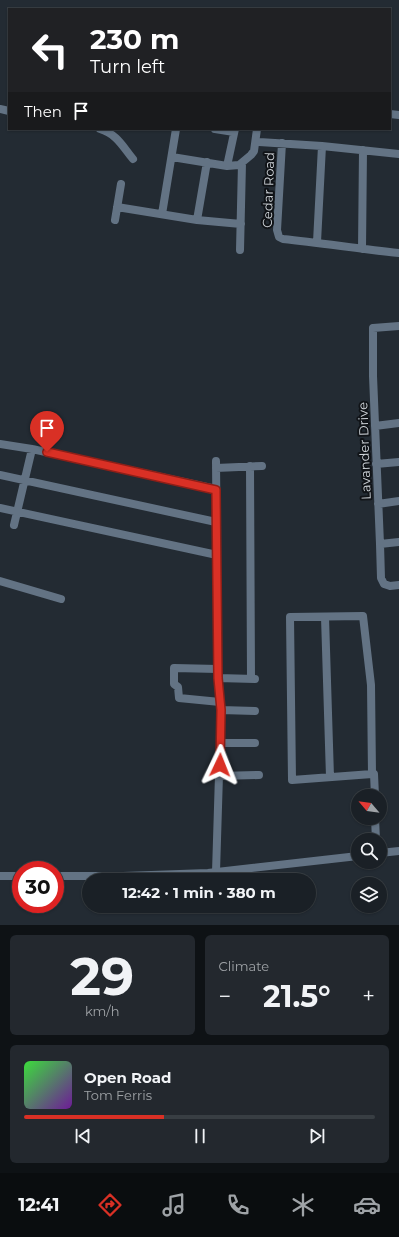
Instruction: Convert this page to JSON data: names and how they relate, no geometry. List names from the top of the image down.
{
  "streets": {
    "street": ["Cedar Road", "Lavander Drive"]
  },
  "north": "top left",
  "page": {
    "turn": ["230 m", "Turn left"],
    "then": "Then",
    "limit": "30",
    "trip": "12:42 · 1 min · 380 m",
    "tile": [
      ["29", "km/h"],
      "Climate"
    ],
    "heat": ["−", "21.5°", "+"],
    "song": ["Open Road", "Tom Ferris"],
    "tabs": "12:41"
  }
}
